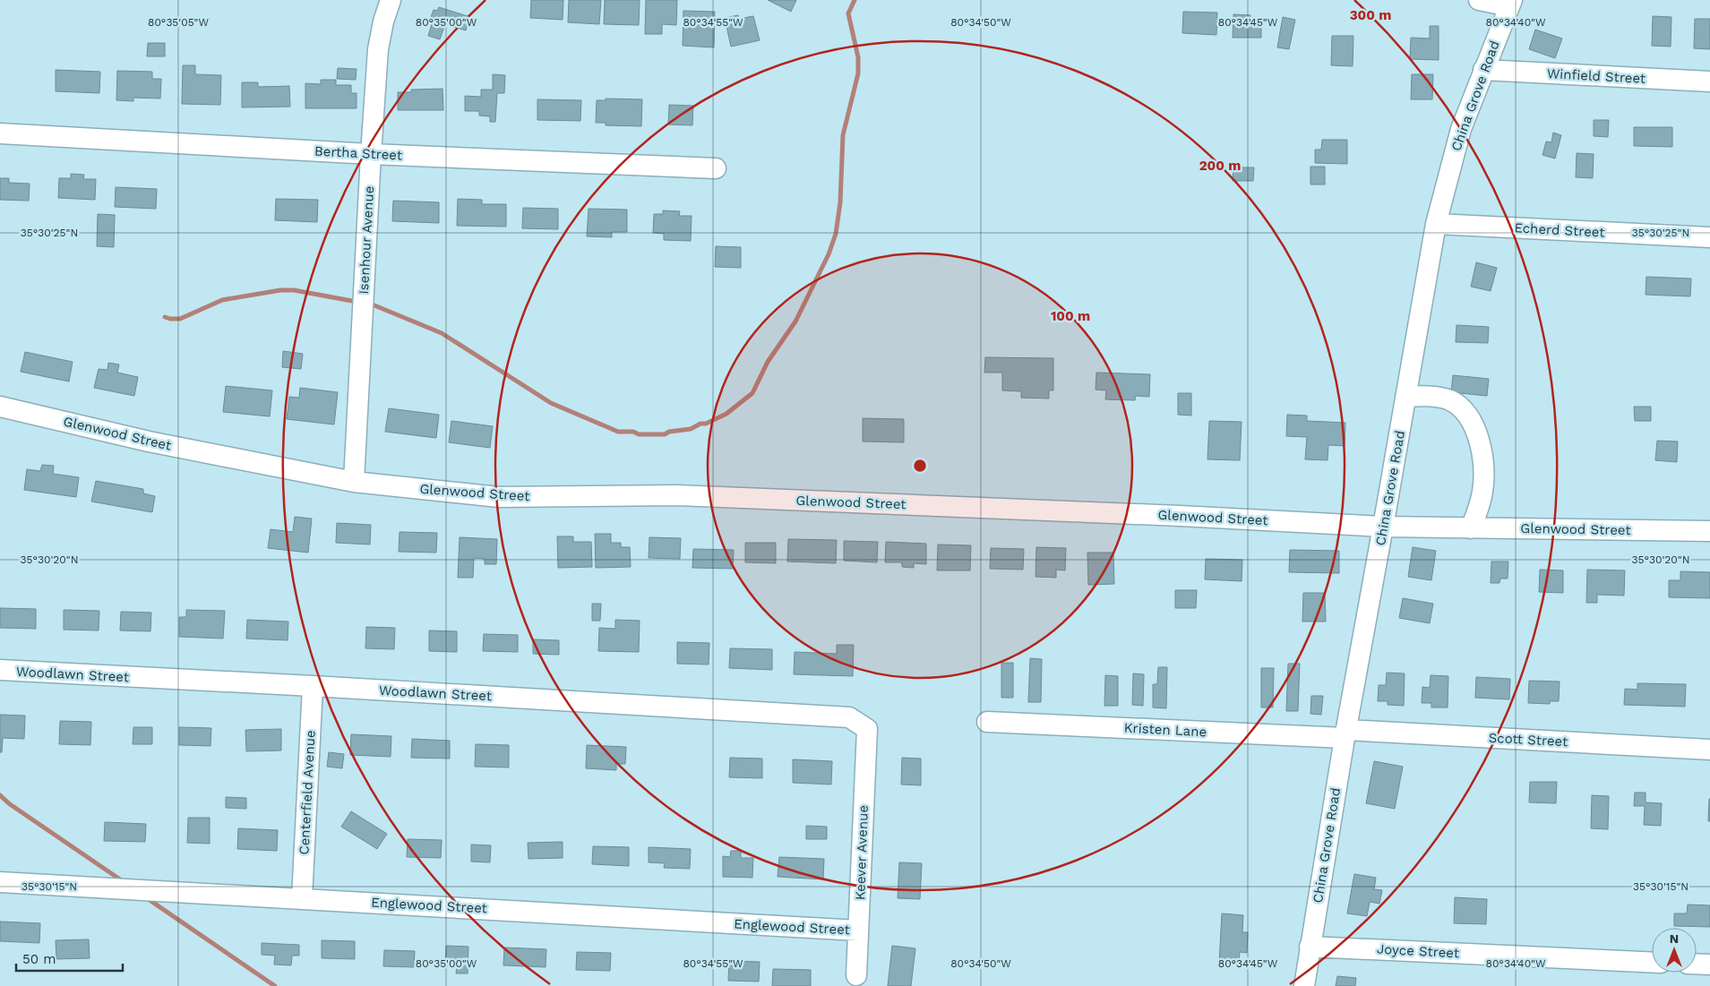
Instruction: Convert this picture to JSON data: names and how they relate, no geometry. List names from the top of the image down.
{
  "streets": {
    "street": [
      "Winfield Street",
      "China Grove Road",
      "Bertha Street",
      "Echerd Street",
      "Isenhour Avenue",
      "Glenwood Street",
      "Woodlawn Street",
      "Kristen Lane",
      "Scott Street",
      "Centerfield Avenue",
      "Keever Avenue",
      "Englewood Street",
      "Joyce Street"
    ]
  },
  "crossings": [
    ["Winfield Street", "China Grove Road"],
    ["China Grove Road", "Echerd Street"],
    ["China Grove Road", "Glenwood Street"],
    ["China Grove Road", "Kristen Lane"],
    ["China Grove Road", "Scott Street"],
    ["China Grove Road", "Joyce Street"],
    ["Bertha Street", "Isenhour Avenue"],
    ["Isenhour Avenue", "Glenwood Street"],
    ["Woodlawn Street", "Centerfield Avenue"],
    ["Woodlawn Street", "Keever Avenue"],
    ["Kristen Lane", "Scott Street"],
    ["Centerfield Avenue", "Englewood Street"],
    ["Keever Avenue", "Englewood Street"]
  ],
  "scale_bar": "50 m",
  "north": "top",
  "coordinates": [
    "80°35'05\"W",
    "80°35'00\"W",
    "80°34'55\"W",
    "80°34'50\"W",
    "80°34'45\"W",
    "80°34'40\"W",
    "35°30'25\"N",
    "35°30'20\"N",
    "35°30'15\"N"
  ],
  "rings": ["300 m", "200 m", "100 m"]
}
